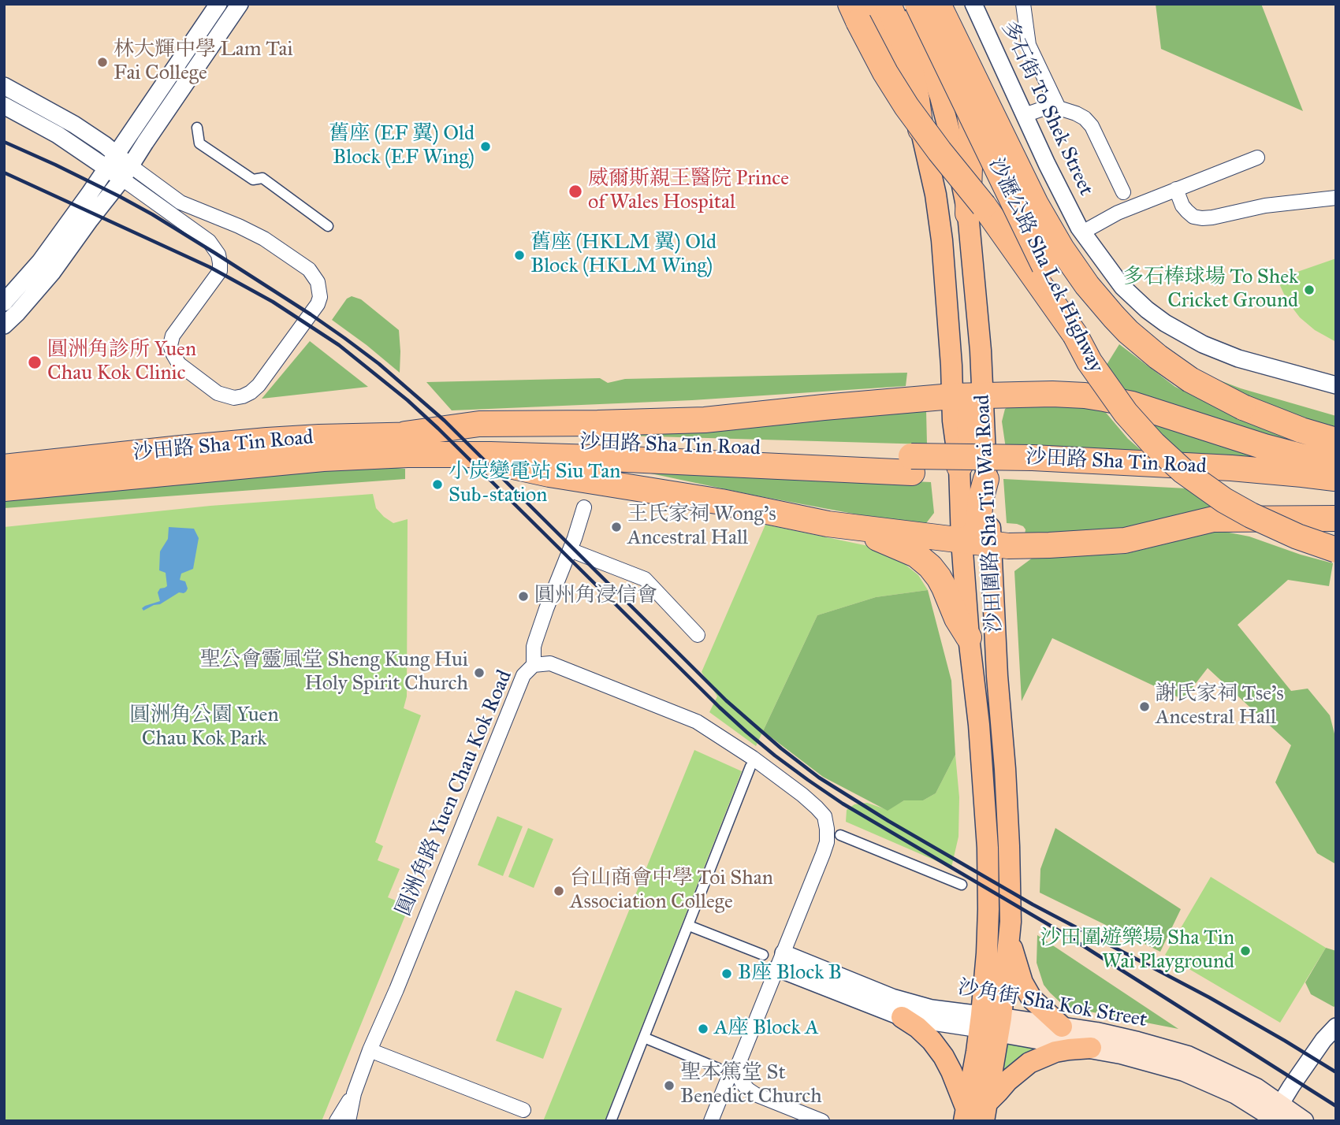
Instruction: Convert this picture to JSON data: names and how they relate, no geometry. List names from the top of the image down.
{
  "streets": {
    "highway": ["沙瀝公路 Sha Lek Highway", "沙田路 Sha Tin Road"],
    "main road": ["沙田圍路 Sha Tin Wai Road", "沙角街 Sha Kok Street"],
    "street": ["多石街 To Shek Street", "圓洲角路 Yuen Chau Kok Road"]
  },
  "crossings": [
    ["沙田圍路 Sha Tin Wai Road", "沙角街 Sha Kok Street"]
  ],
  "parks": ["圓洲角公園 Yuen Chau Kok Park"],
  "places": [
    "林大輝中學 Lam Tai Fai College",
    "舊座 (EF 翼) Old Block (EF Wing)",
    "威爾斯親王醫院 Prince of Wales Hospital",
    "舊座 (HKLM 翼) Old Block (HKLM Wing)",
    "多石棒球場 To Shek Cricket Ground",
    "圓洲角診所 Yuen Chau Kok Clinic",
    "小炭變電站 Siu Tan Sub-station",
    "王氏家祠 Wong's Ancestral Hall",
    "圓州角浸信會",
    "聖公會靈風堂 Sheng Kung Hui Holy Spirit Church",
    "謝氏家祠 Tse's Ancestral Hall",
    "台山商會中學 Toi Shan Association College",
    "沙田圍遊樂場 Sha Tin Wai Playground",
    "B座 Block B",
    "A座 Block A",
    "聖本篤堂 St Benedict Church"
  ]
}
